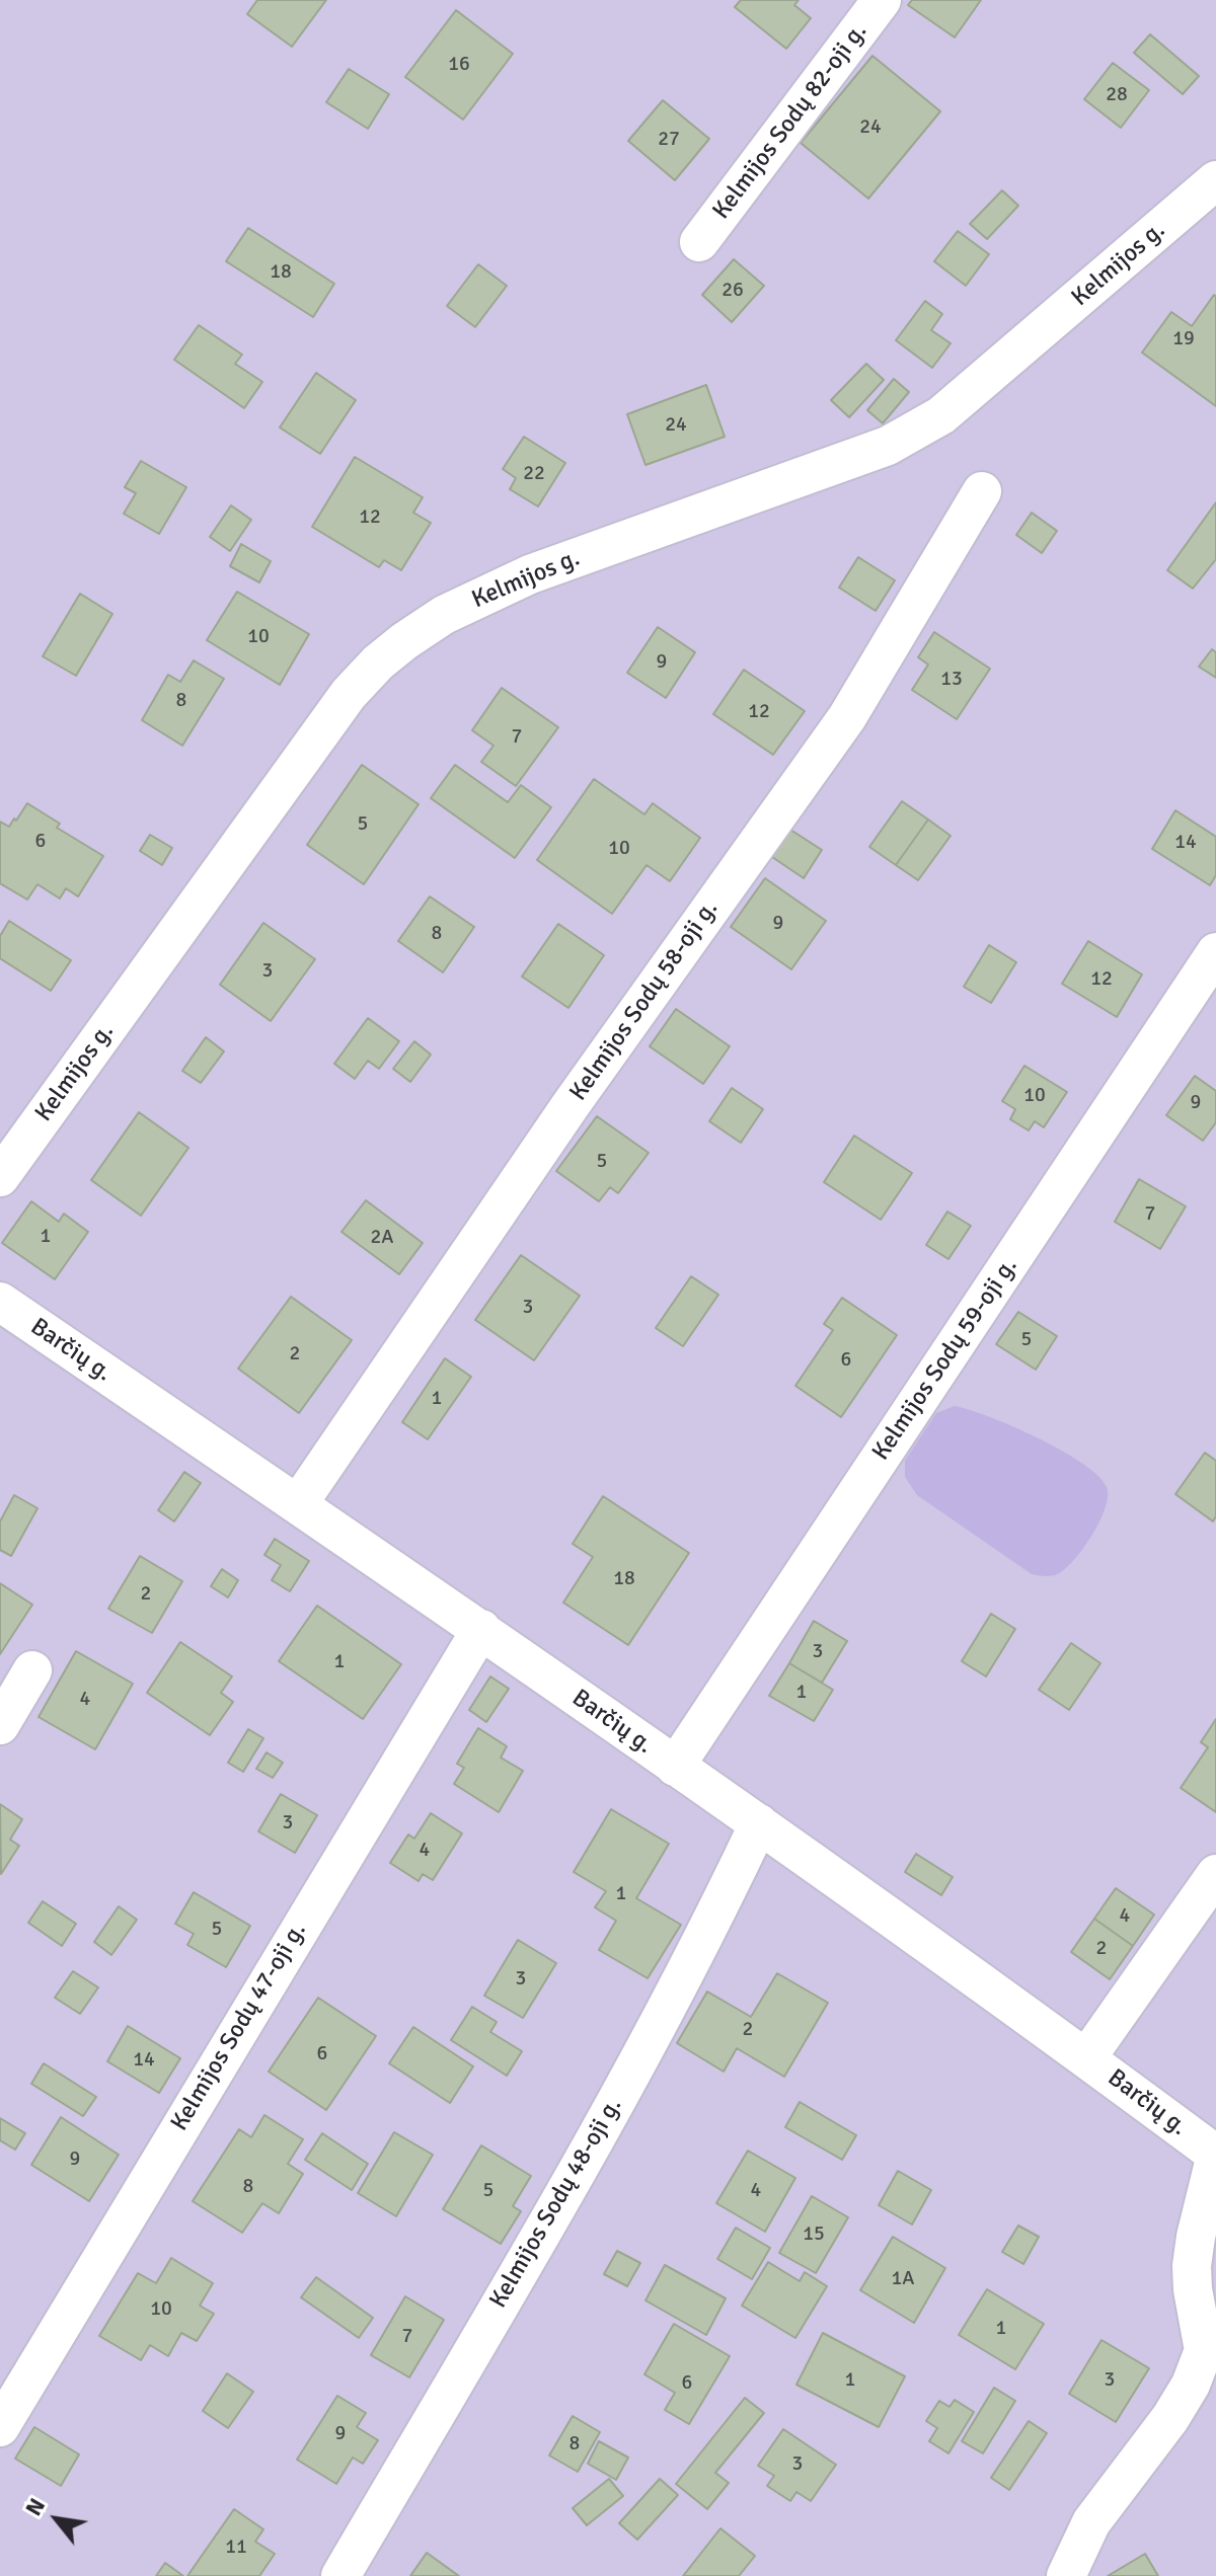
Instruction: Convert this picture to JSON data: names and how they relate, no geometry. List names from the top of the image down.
{
  "streets": {
    "street": [
      "Kelmijos Sodų 82-oji g.",
      "Kelmijos g.",
      "Kelmijos Sodų 58-oji g.",
      "Barčių g.",
      "Kelmijos Sodų 59-oji g.",
      "Kelmijos Sodų 47-oji g.",
      "Kelmijos Sodų 48-oji g."
    ]
  },
  "crossings": [
    ["Kelmijos Sodų 58-oji g.", "Barčių g."],
    ["Barčių g.", "Kelmijos Sodų 59-oji g."],
    ["Barčių g.", "Kelmijos Sodų 47-oji g."],
    ["Barčių g.", "Kelmijos Sodų 48-oji g."]
  ],
  "house_numbers": [
    "16",
    "28",
    "24",
    "27",
    "18",
    "26",
    "19",
    "24",
    "22",
    "12",
    "10",
    "9",
    "13",
    "8",
    "12",
    "7",
    "5",
    "6",
    "14",
    "10",
    "9",
    "8",
    "3",
    "12",
    "10",
    "9",
    "5",
    "7",
    "1",
    "2A",
    "3",
    "5",
    "2",
    "6",
    "1",
    "18",
    "2",
    "3",
    "1",
    "1",
    "4",
    "3",
    "4",
    "1",
    "4",
    "5",
    "2",
    "3",
    "2",
    "6",
    "14",
    "9",
    "8",
    "5",
    "4",
    "15",
    "1A",
    "10",
    "1",
    "7",
    "1",
    "3",
    "6",
    "9",
    "8",
    "3",
    "11"
  ],
  "north": "top left"
}
